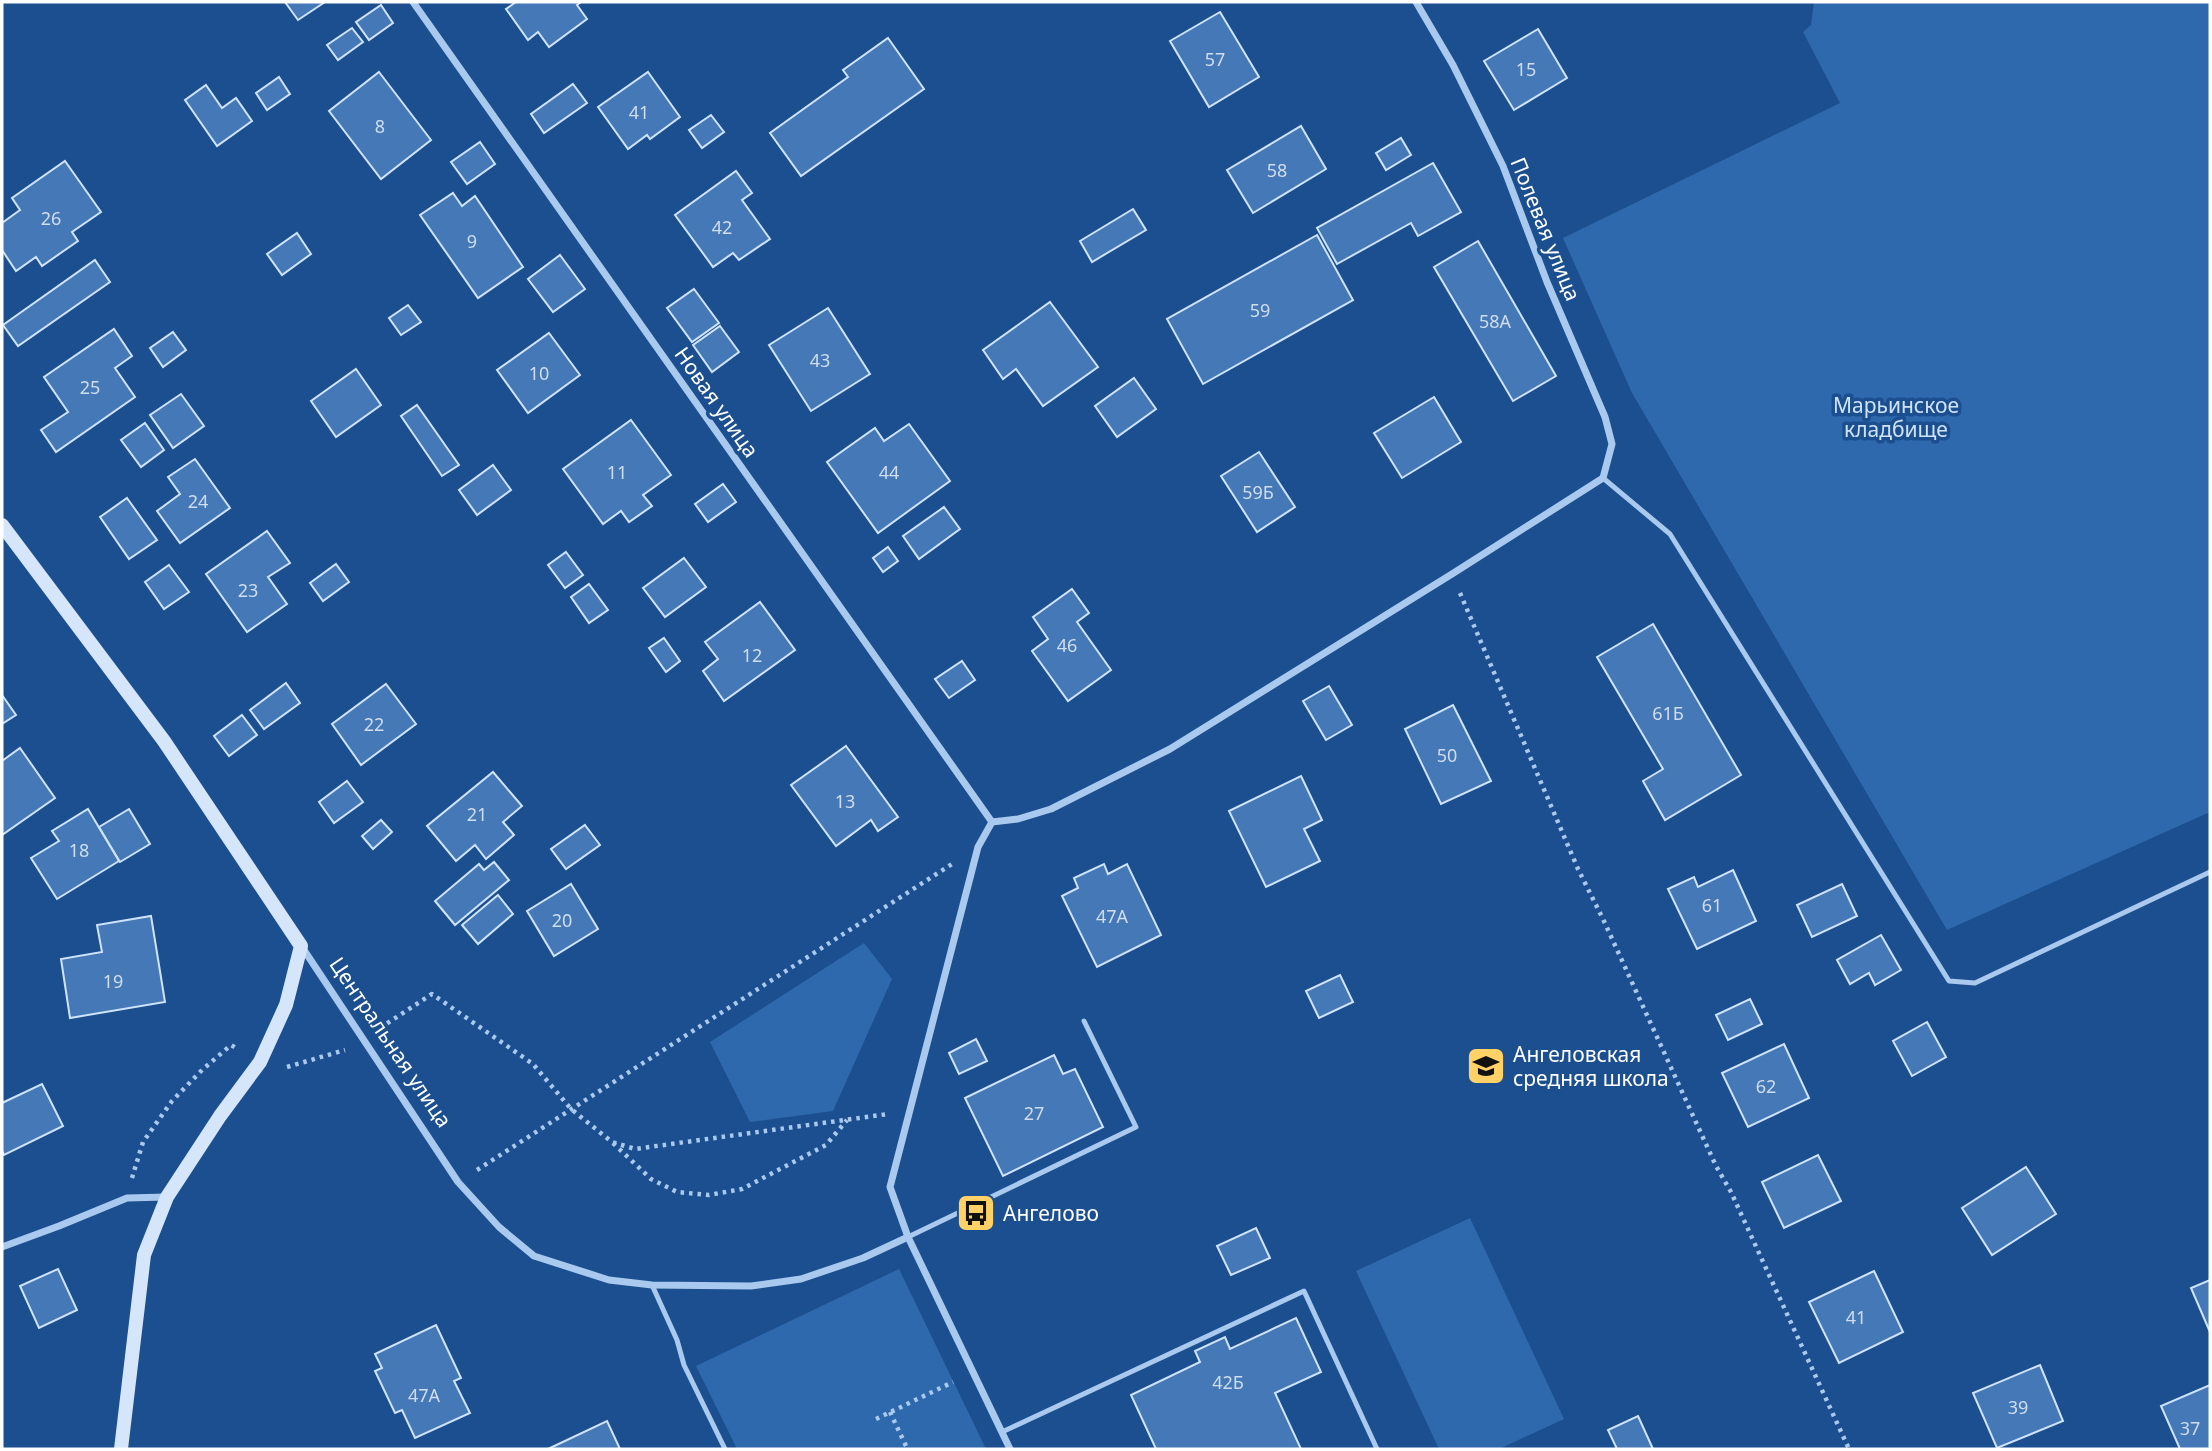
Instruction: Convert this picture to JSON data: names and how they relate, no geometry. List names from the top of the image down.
{
  "streets": {
    "street": ["Полевая улица", "Новая улица", "Центральная улица"]
  },
  "parks": ["Марьинское кладбище"],
  "places": {
    "school or university": ["Ангеловская средняя школа"],
    "bus stop": ["Ангелово"]
  },
  "house_numbers": [
    "57",
    "15",
    "41",
    "8",
    "58",
    "26",
    "42",
    "9",
    "59",
    "58А",
    "43",
    "10",
    "25",
    "11",
    "44",
    "59Б",
    "24",
    "23",
    "46",
    "12",
    "61Б",
    "22",
    "50",
    "13",
    "21",
    "18",
    "61",
    "47А",
    "20",
    "19",
    "62",
    "27",
    "41",
    "42Б",
    "47А",
    "39",
    "37"
  ]
}
